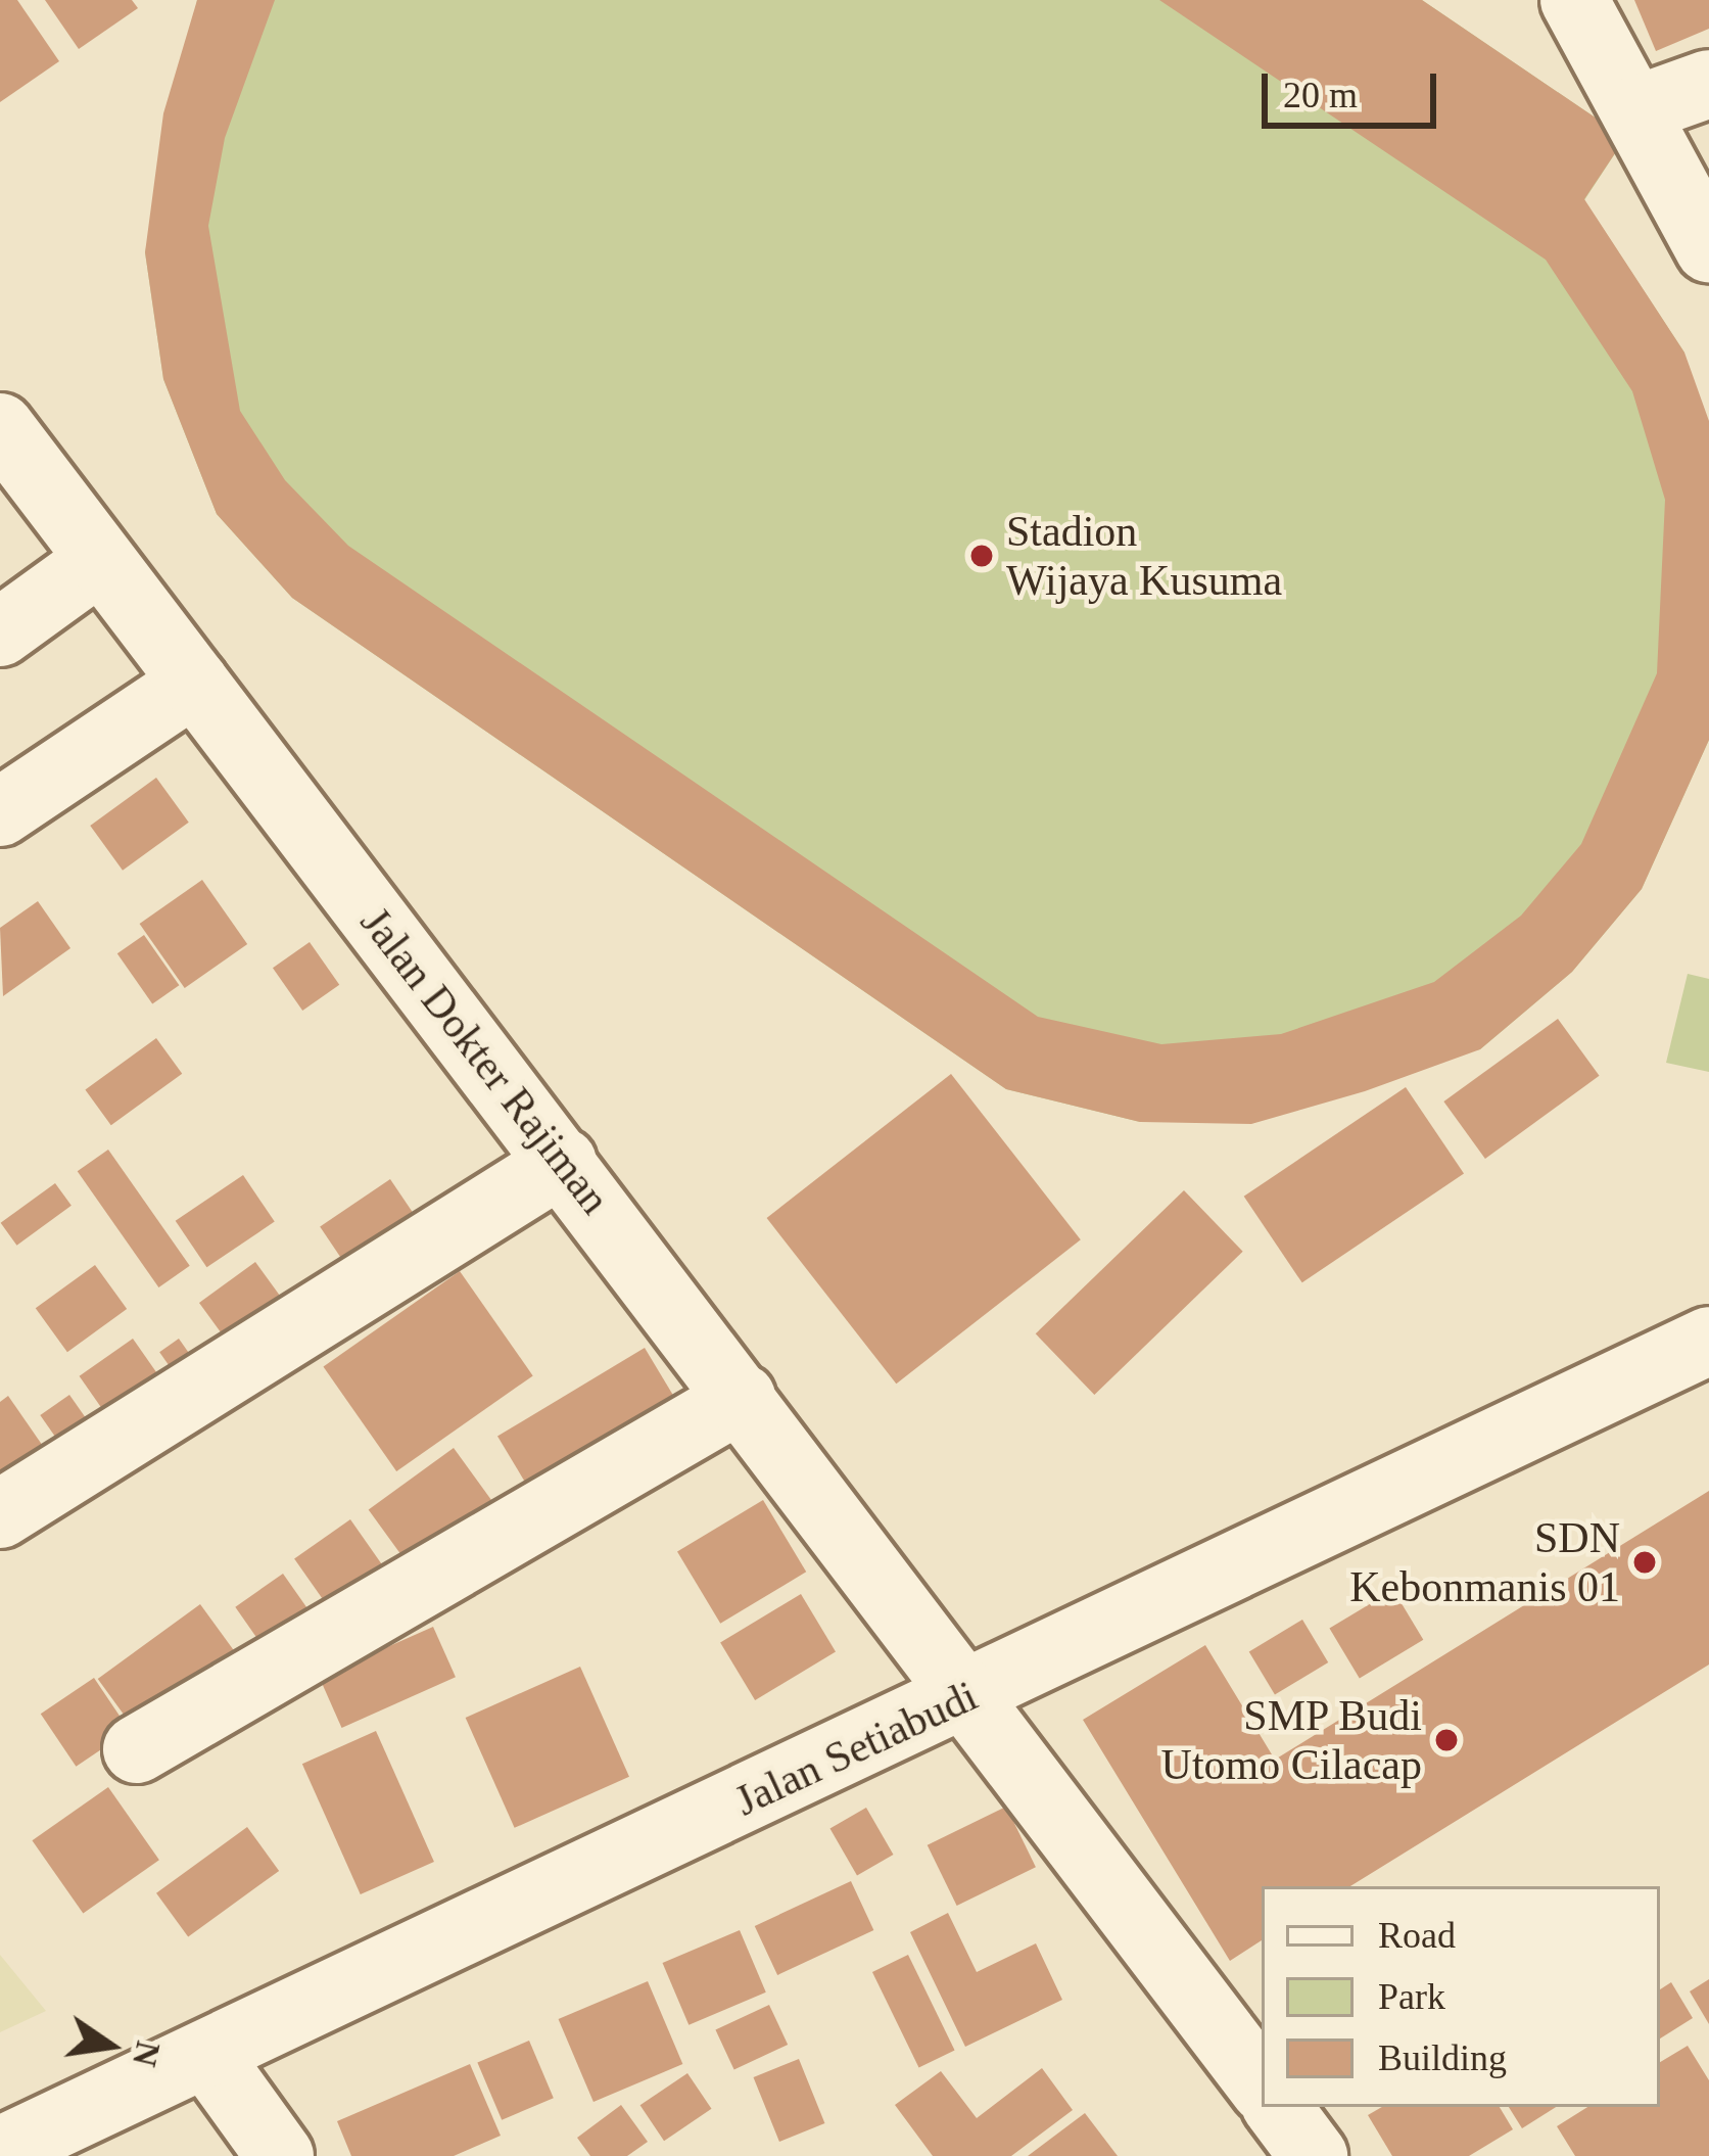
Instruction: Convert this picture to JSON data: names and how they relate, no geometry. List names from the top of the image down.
{
  "streets": {
    "street": ["Jalan Dokter Rajiman", "Jalan Setiabudi"]
  },
  "crossings": [
    ["Jalan Dokter Rajiman", "Jalan Setiabudi"]
  ],
  "places": ["Stadion Wijaya Kusuma", "SDN Kebonmanis 01", "SMP Budi Utomo Cilacap"],
  "legend": ["Road", "Park", "Building"],
  "scale_bar": "20 m",
  "north": "right"
}
